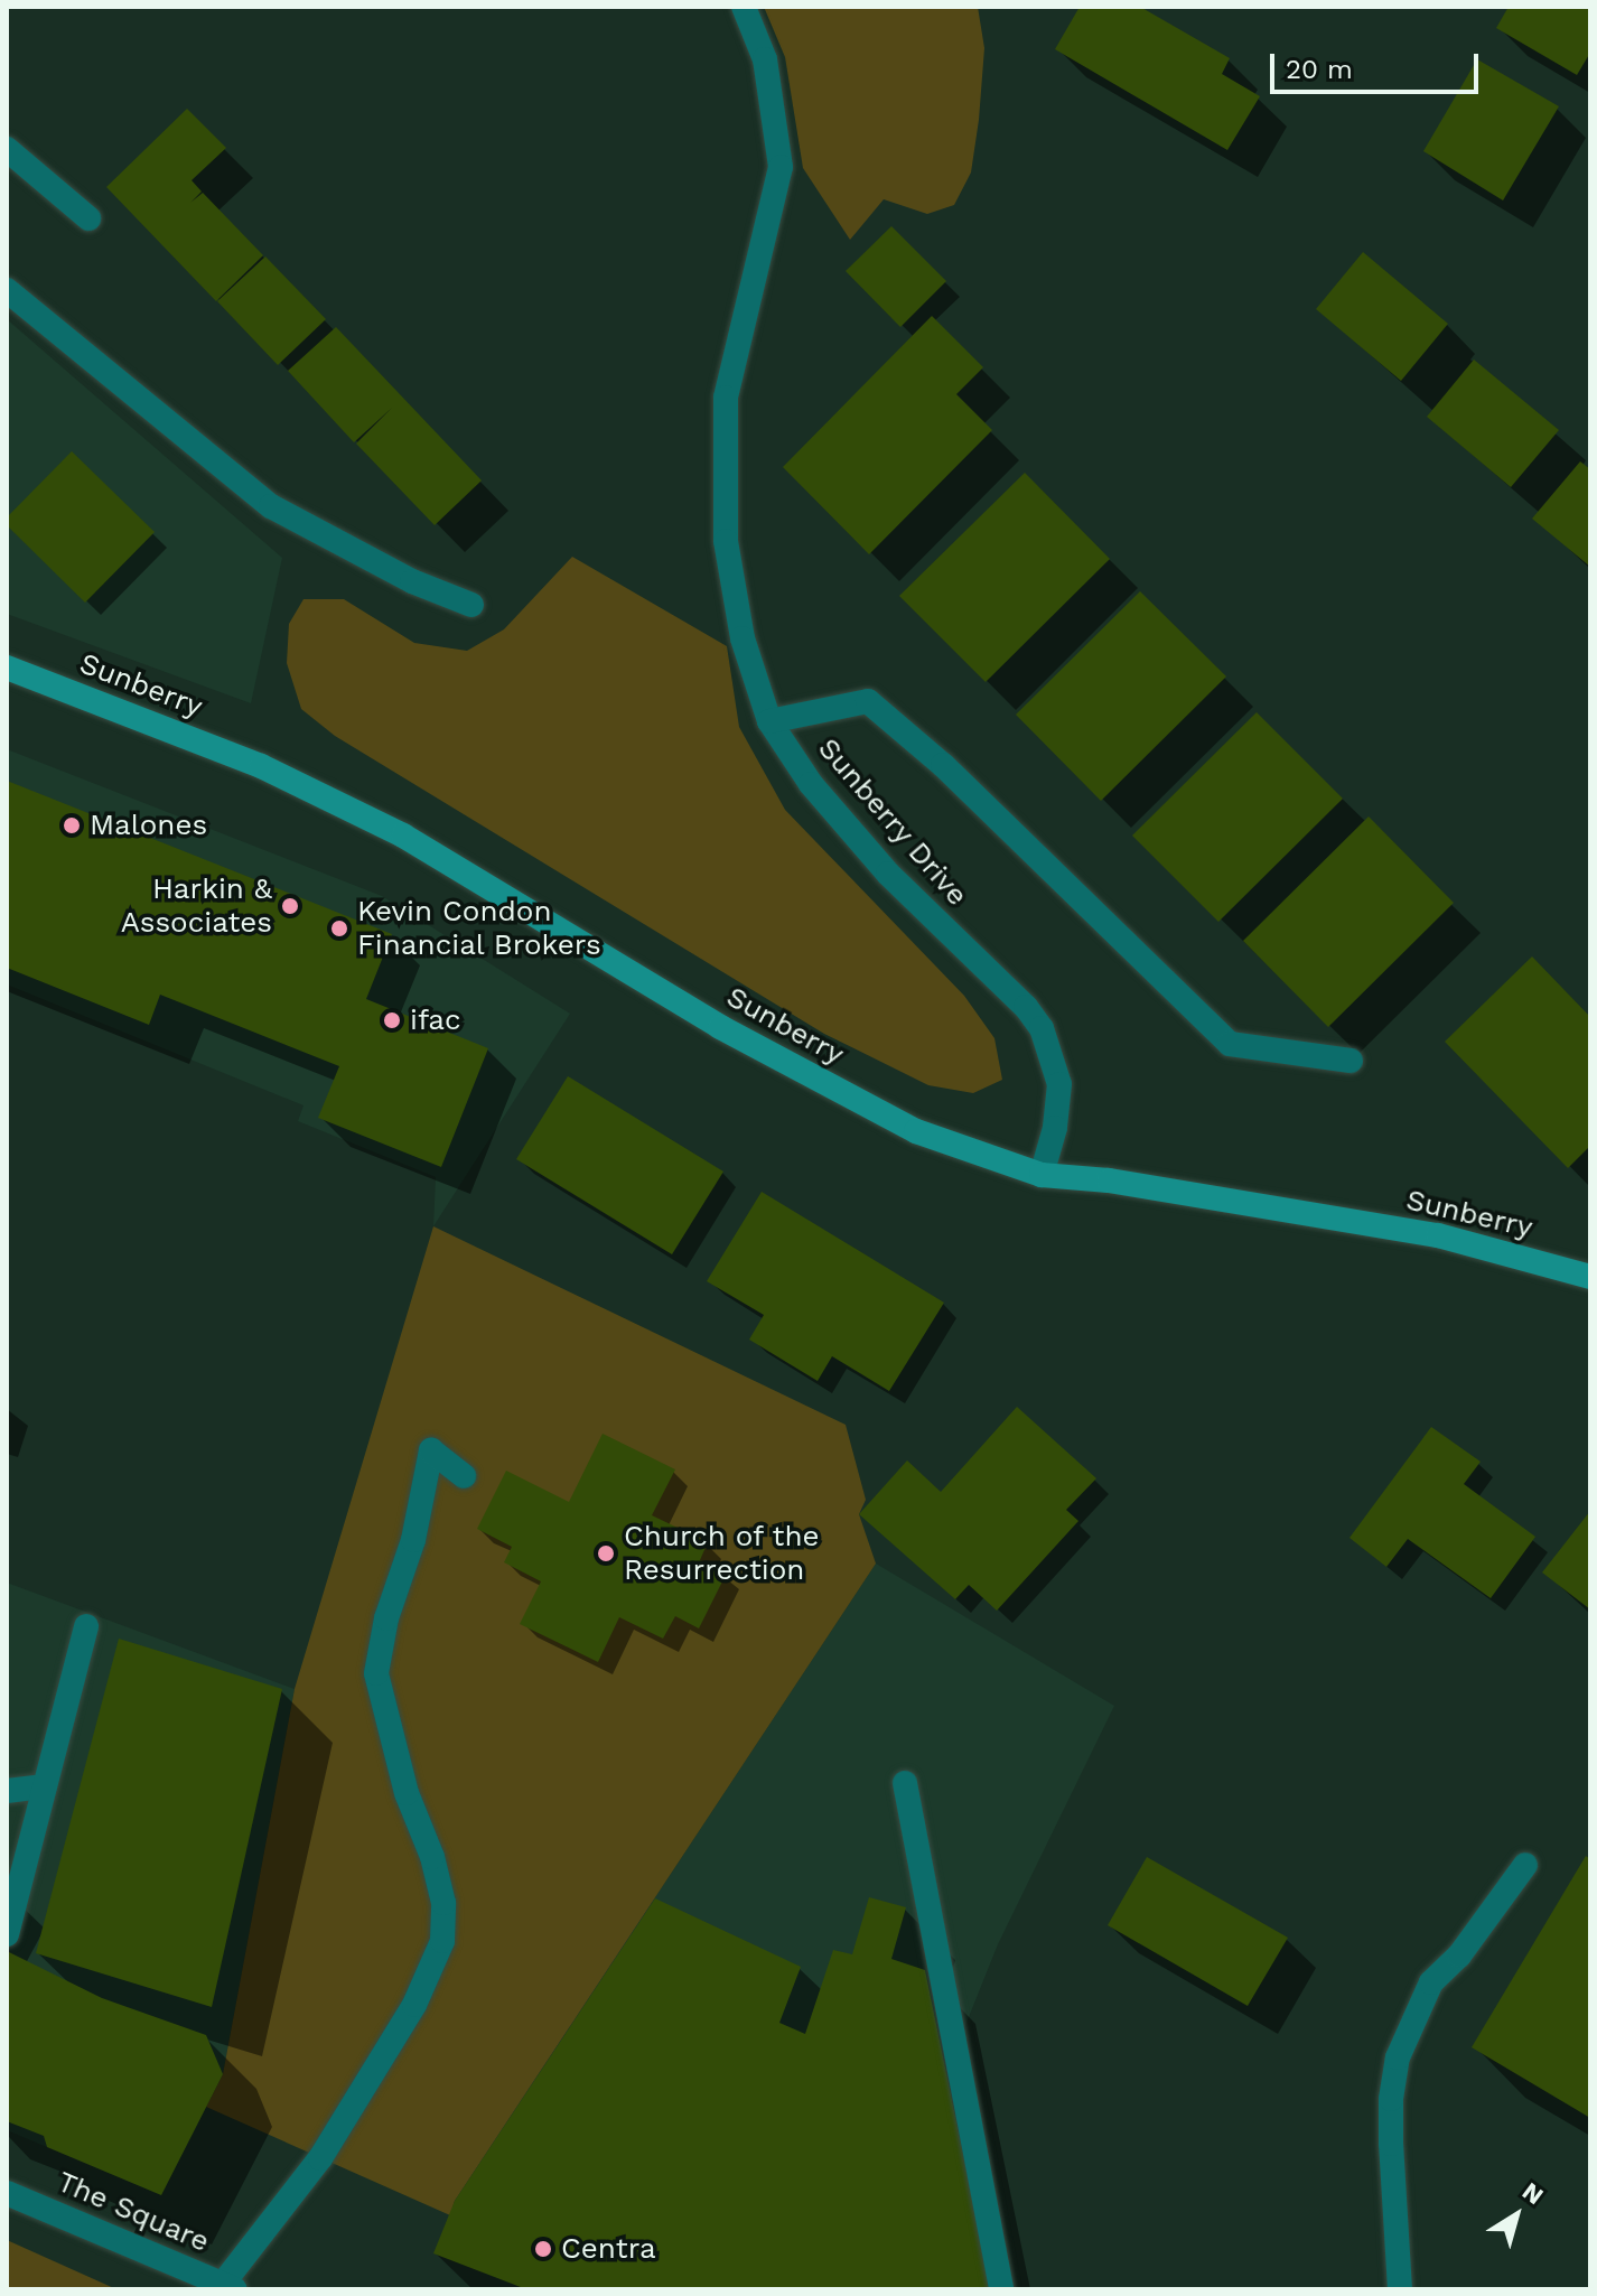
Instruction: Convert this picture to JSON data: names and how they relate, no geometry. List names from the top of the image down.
{
  "streets": {
    "main road": ["Sunberry"],
    "street": ["Sunberry Drive", "The Square"]
  },
  "crossings": [
    ["Sunberry", "Sunberry Drive"]
  ],
  "places": [
    "Malones",
    "Harkin & Associates",
    "Kevin Condon Financial Brokers",
    "ifac",
    "Church of the Resurrection",
    "Centra"
  ],
  "scale_bar": "20 m",
  "north": "top right"
}
